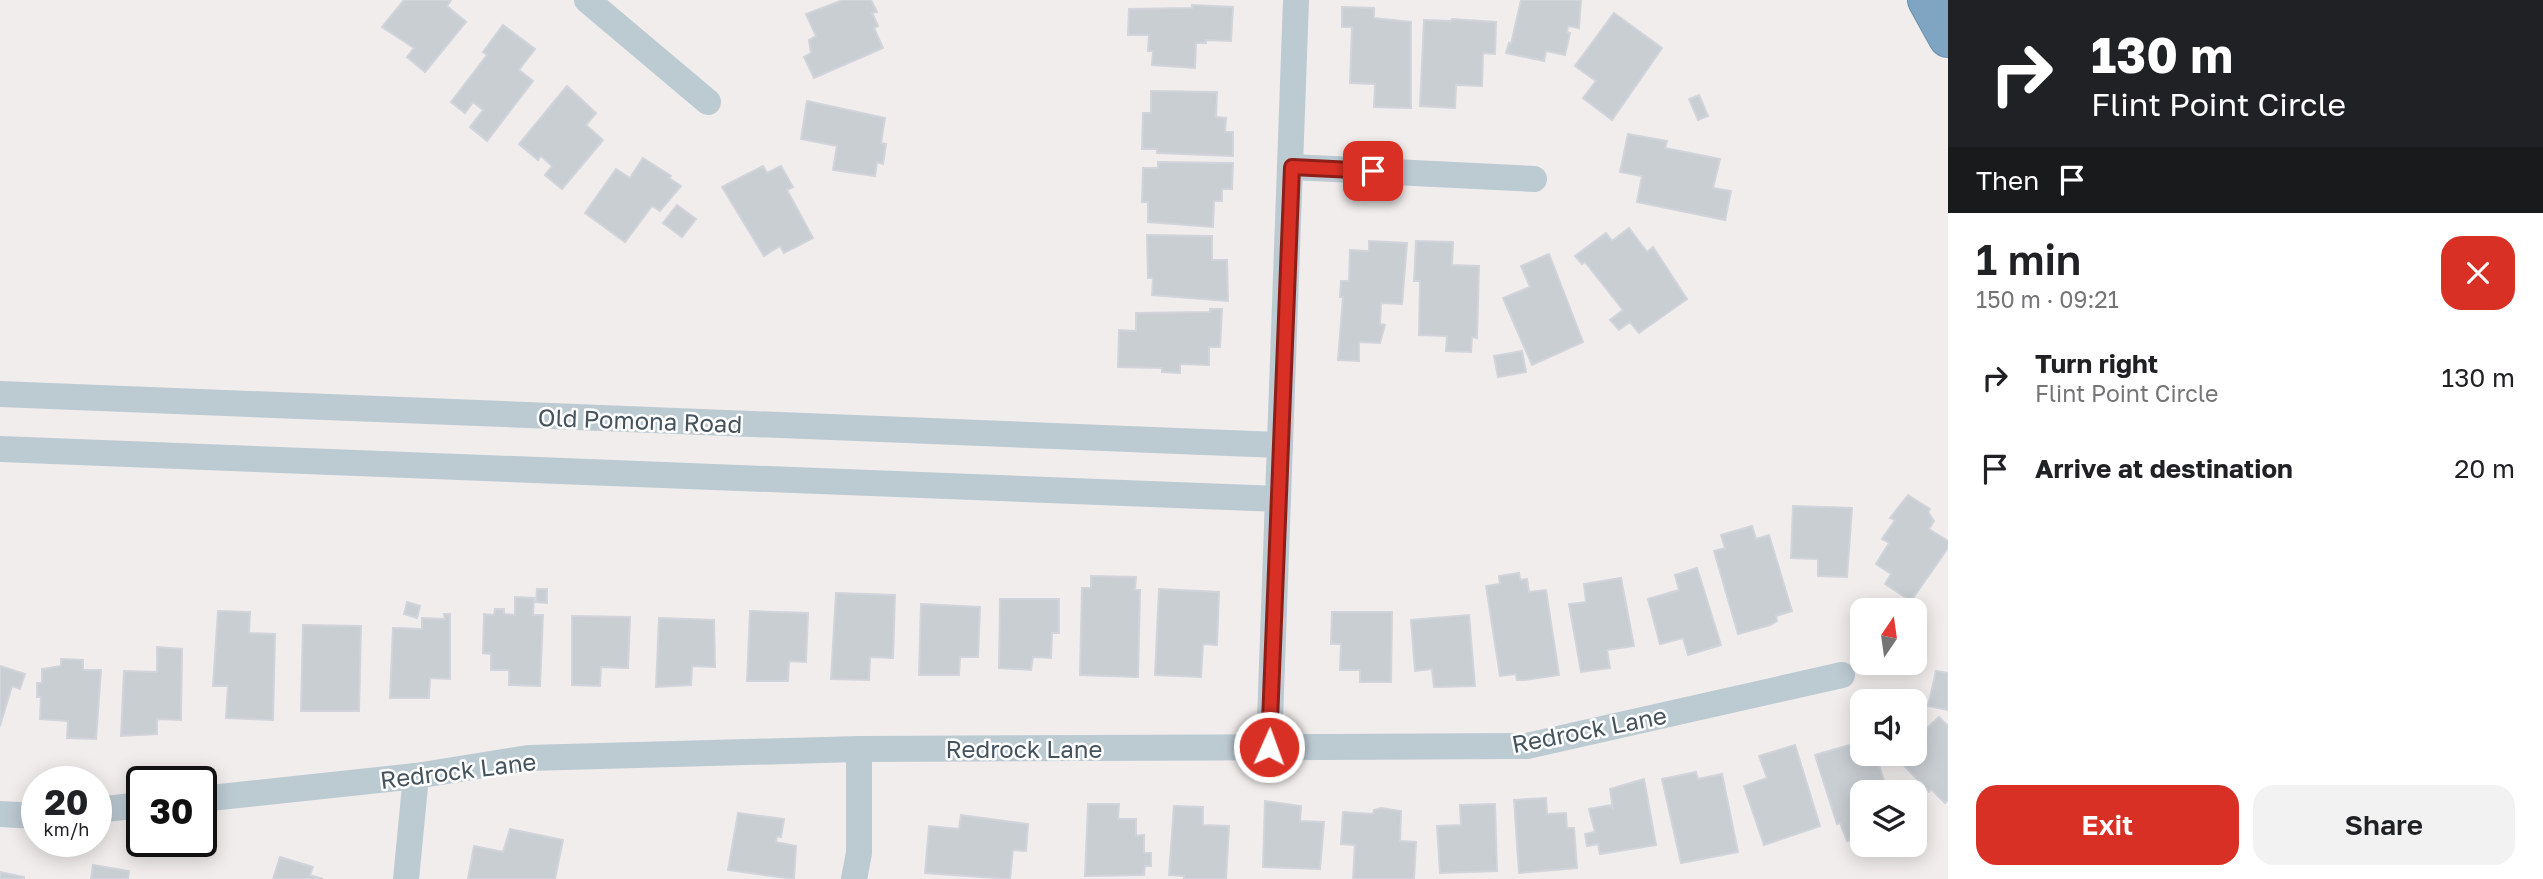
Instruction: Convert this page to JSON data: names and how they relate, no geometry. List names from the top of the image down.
{
  "streets": {
    "street": ["Old Pomona Road", "Redrock Lane"]
  },
  "north": "top",
  "page": {
    "turn": ["130 m", "Flint Point Circle"],
    "then": "Then",
    "heading": ["1 min", "150 m · 09:21"],
    "list": [
      {
        "name": "Turn right",
        "note": "Flint Point Circle",
        "value": "130 m"
      },
      {
        "name": "Arrive at destination",
        "value": "20 m"
      }
    ],
    "speed": "20 km/h",
    "limit": "30",
    "buttons": ["Exit", "Share"]
  }
}
